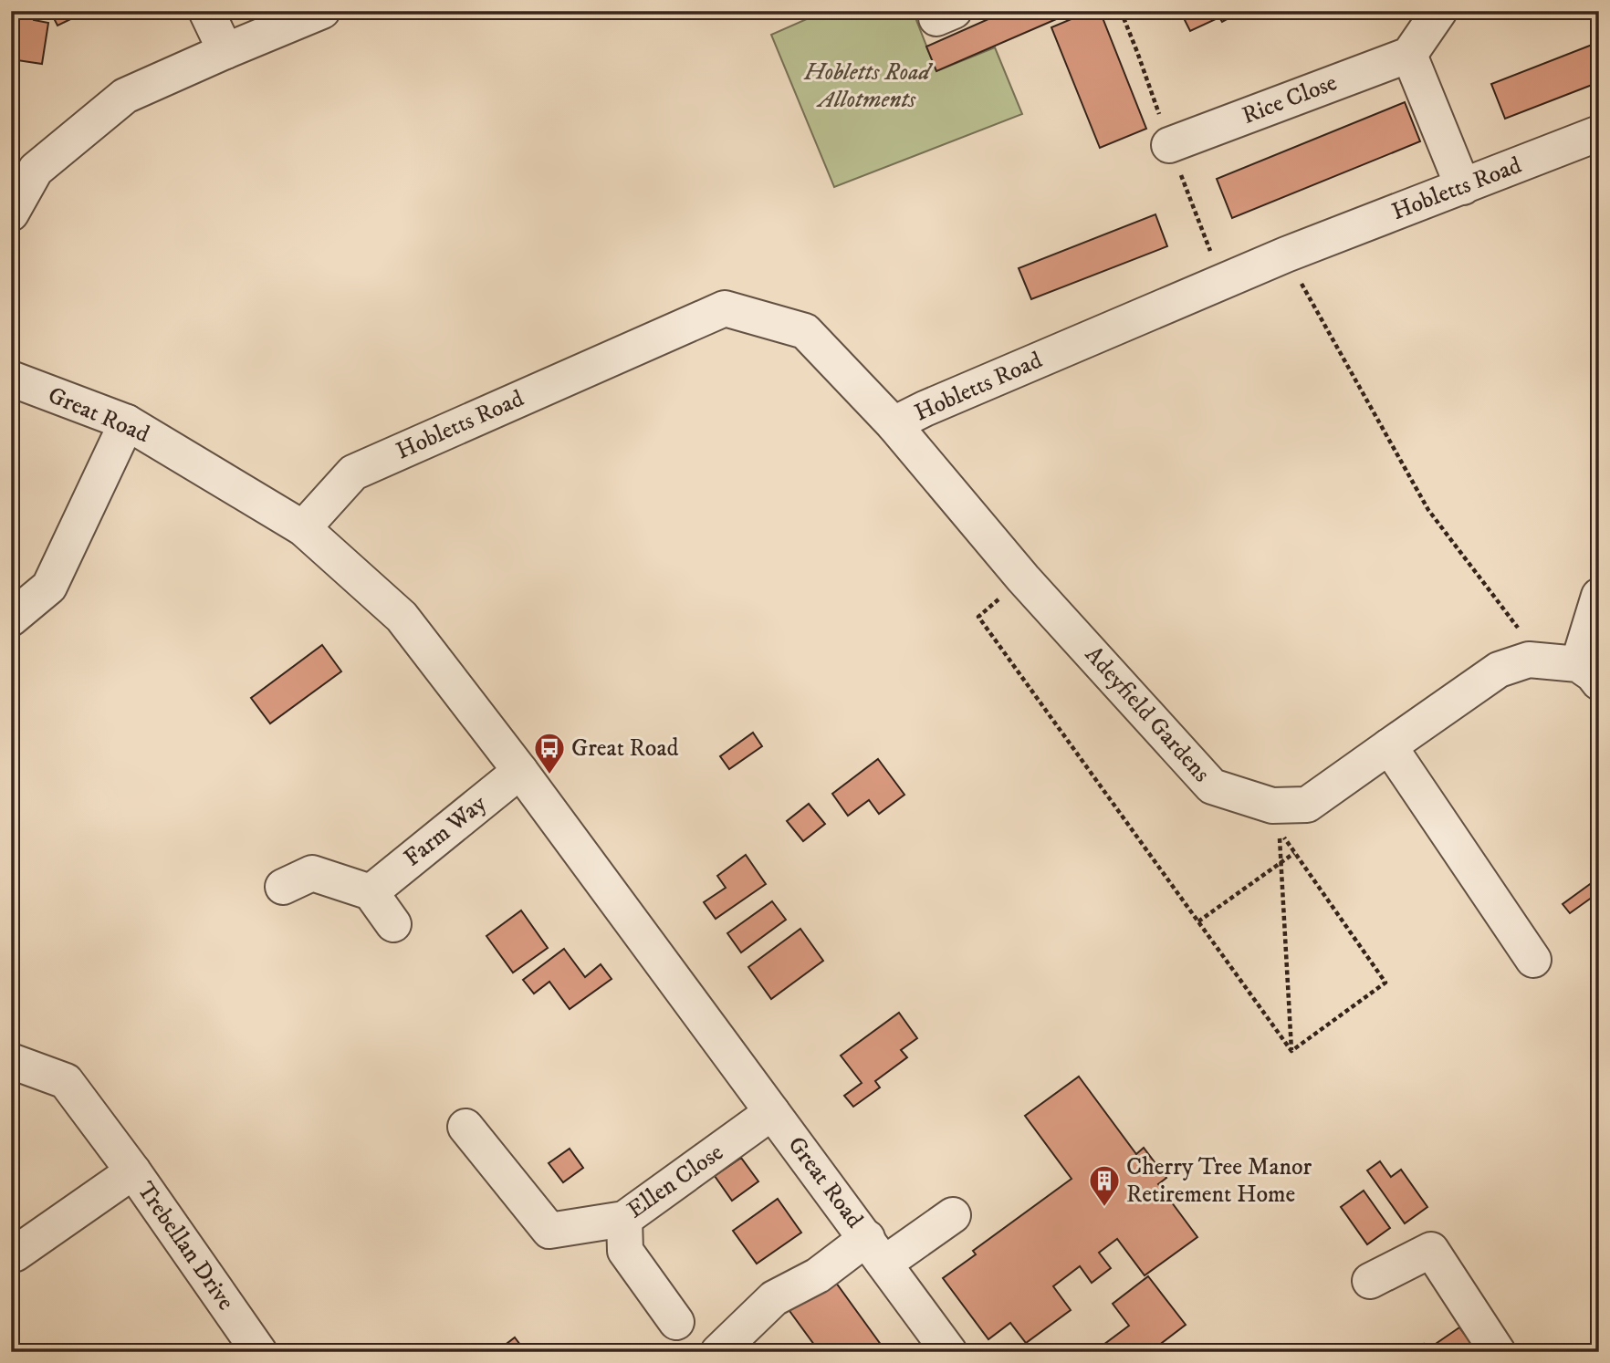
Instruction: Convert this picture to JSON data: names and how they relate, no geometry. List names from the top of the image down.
{
  "streets": {
    "street": [
      "Rice Close",
      "Hobletts Road",
      "Great Road",
      "Adeyfield Gardens",
      "Farm Way",
      "Ellen Close",
      "Trebellan Drive"
    ]
  },
  "crossings": [
    ["Hobletts Road", "Great Road"],
    ["Hobletts Road", "Adeyfield Gardens"],
    ["Great Road", "Farm Way"],
    ["Great Road", "Ellen Close"]
  ],
  "parks": ["Hobletts Road Allotments"],
  "places": {
    "bus stop": ["Great Road"],
    "building": ["Cherry Tree Manor Retirement Home"]
  }
}
